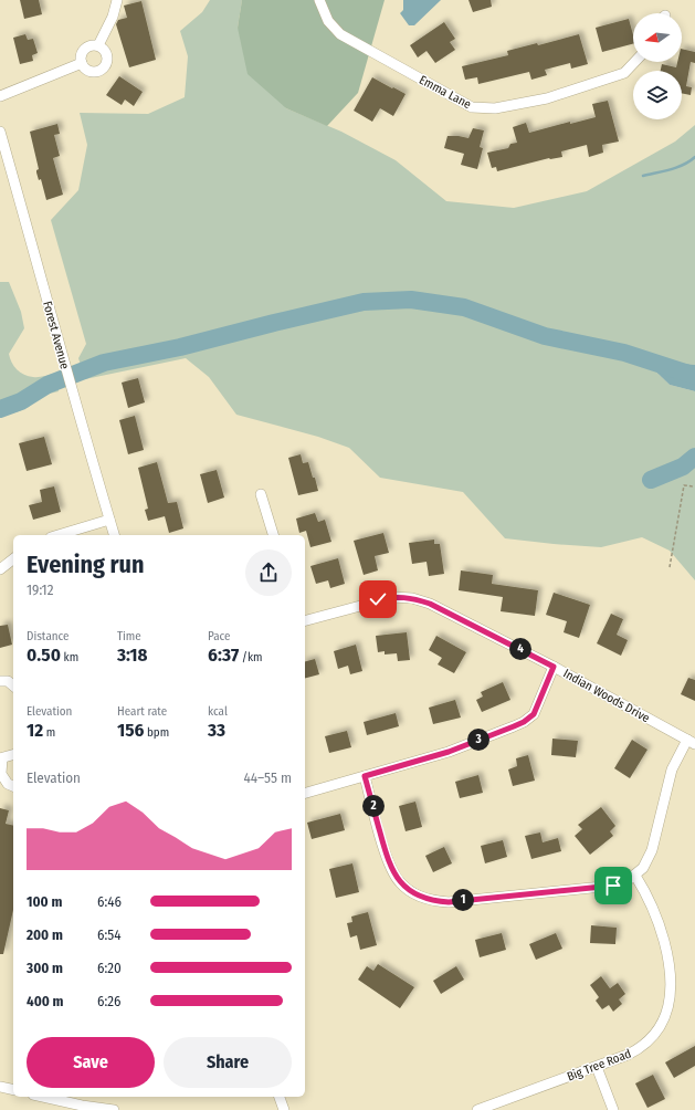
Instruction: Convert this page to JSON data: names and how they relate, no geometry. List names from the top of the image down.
{
  "streets": {
    "street": [
      "Emma Lane",
      "Forest Avenue",
      "Indian Woods Drive",
      "Big Tree Road"
    ]
  },
  "crossings": [
    ["Indian Woods Drive", "Big Tree Road"]
  ],
  "north": "left",
  "page": {
    "heading": ["Evening run", "19:12"],
    "stats": [
      ["Distance", "0.50 km"],
      ["Time", "3:18"],
      ["Pace", "6:37 /km"],
      ["Elevation", "12 m"],
      ["Heart rate", "156 bpm"],
      ["kcal", "33"]
    ],
    "pins": [
      "4",
      "3",
      "2",
      "1"
    ],
    "chart": ["Elevation", "44–55 m"],
    "list": [
      {
        "name": "100 m",
        "note": "6:46"
      },
      {
        "name": "200 m",
        "note": "6:54"
      },
      {
        "name": "300 m",
        "note": "6:20"
      },
      {
        "name": "400 m",
        "note": "6:26"
      }
    ],
    "buttons": ["Save", "Share"]
  }
}
